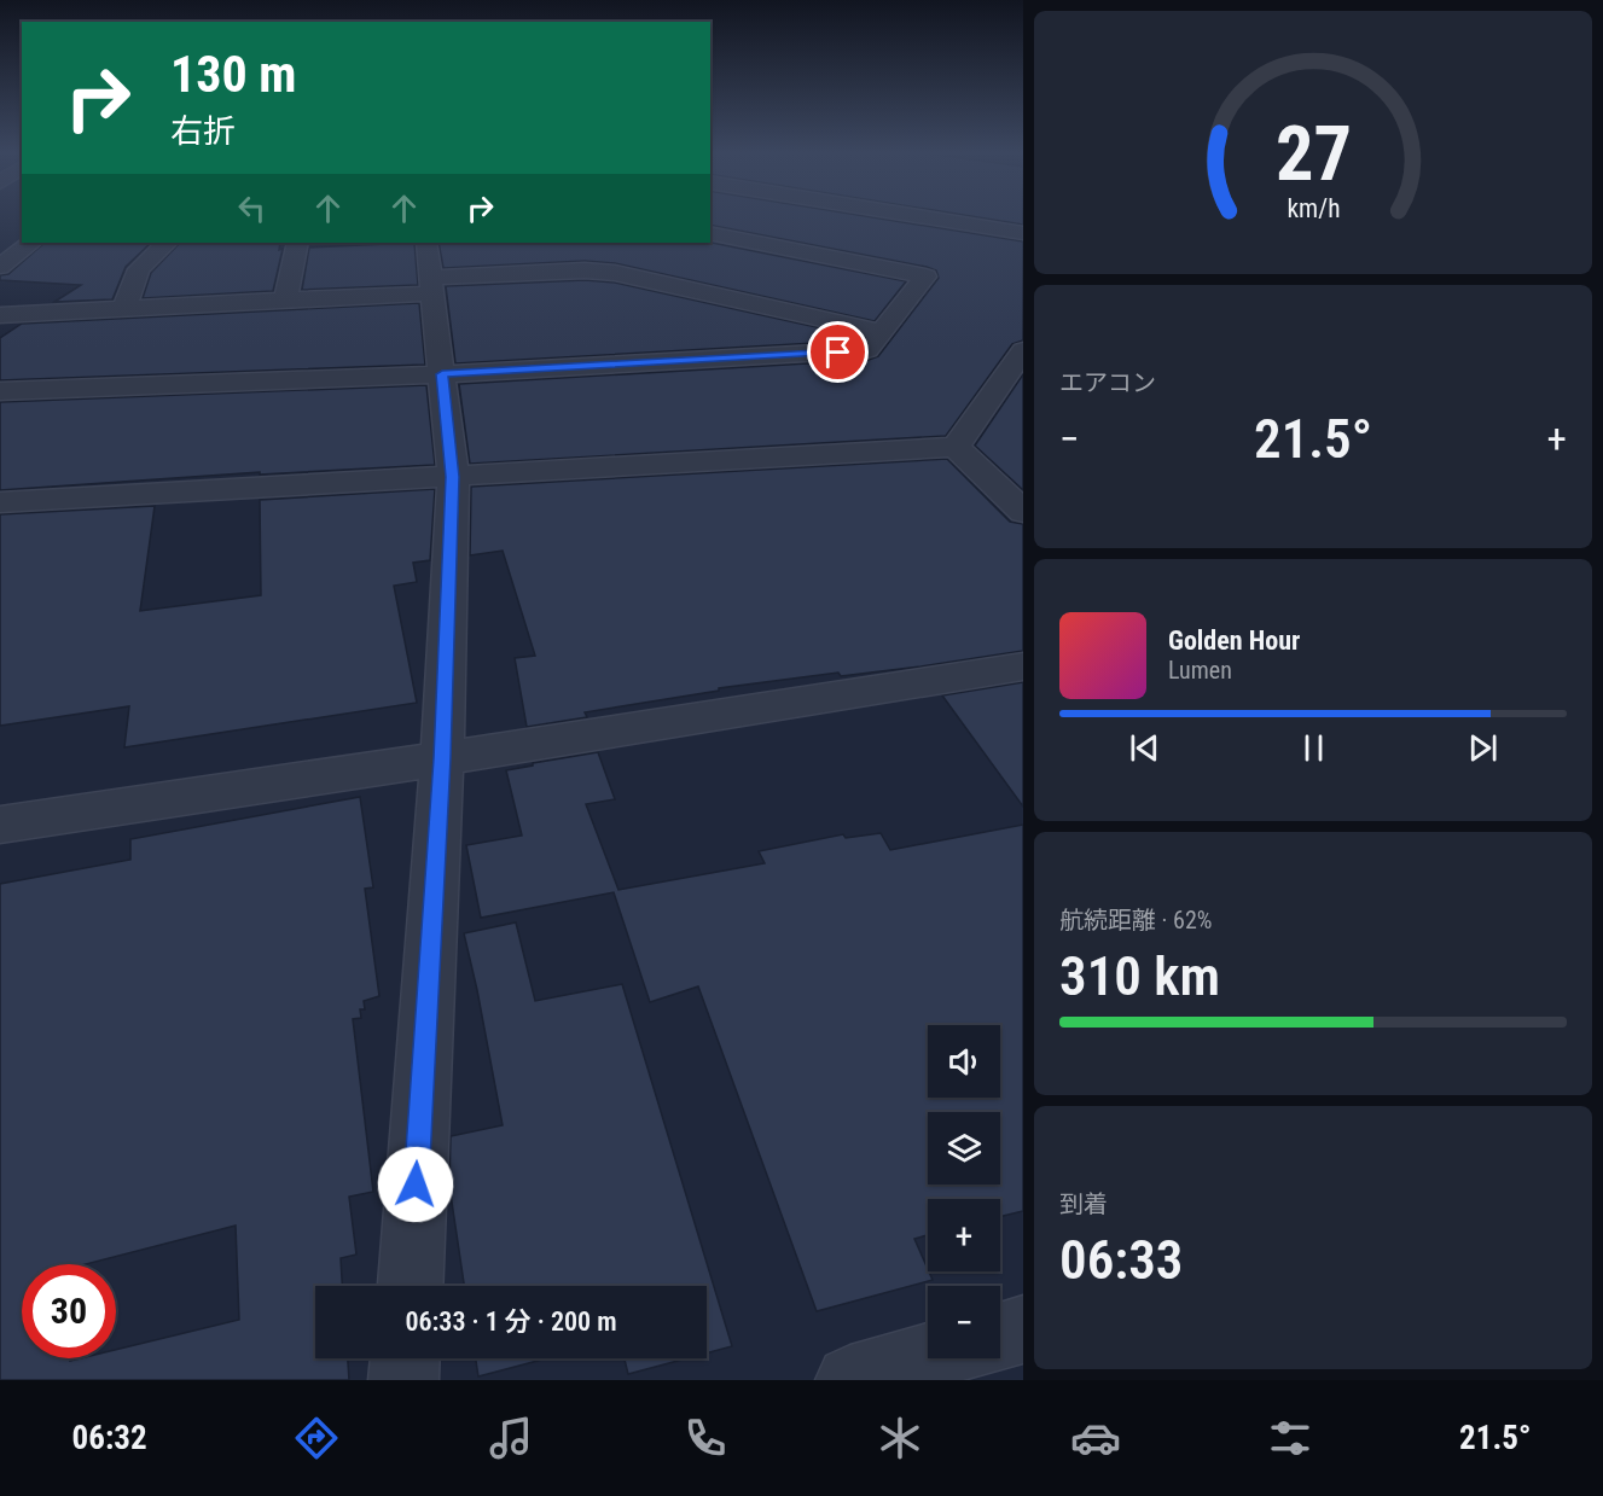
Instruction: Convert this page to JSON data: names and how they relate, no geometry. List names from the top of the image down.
{
  "page": {
    "turn": ["130 m", "右折"],
    "tile": [
      "エアコン",
      ["航続距離 · 62%", "310 km"],
      ["到着", "06:33"]
    ],
    "heat": ["−", "21.5°", "+"],
    "song": ["Golden Hour", "Lumen"],
    "map_buttons": ["+", "−"],
    "limit": "30",
    "trip": "06:33 · 1 分 · 200 m",
    "tabs": ["06:32", "21.5°"],
    "gauge": ["27", "km/h"]
  }
}
